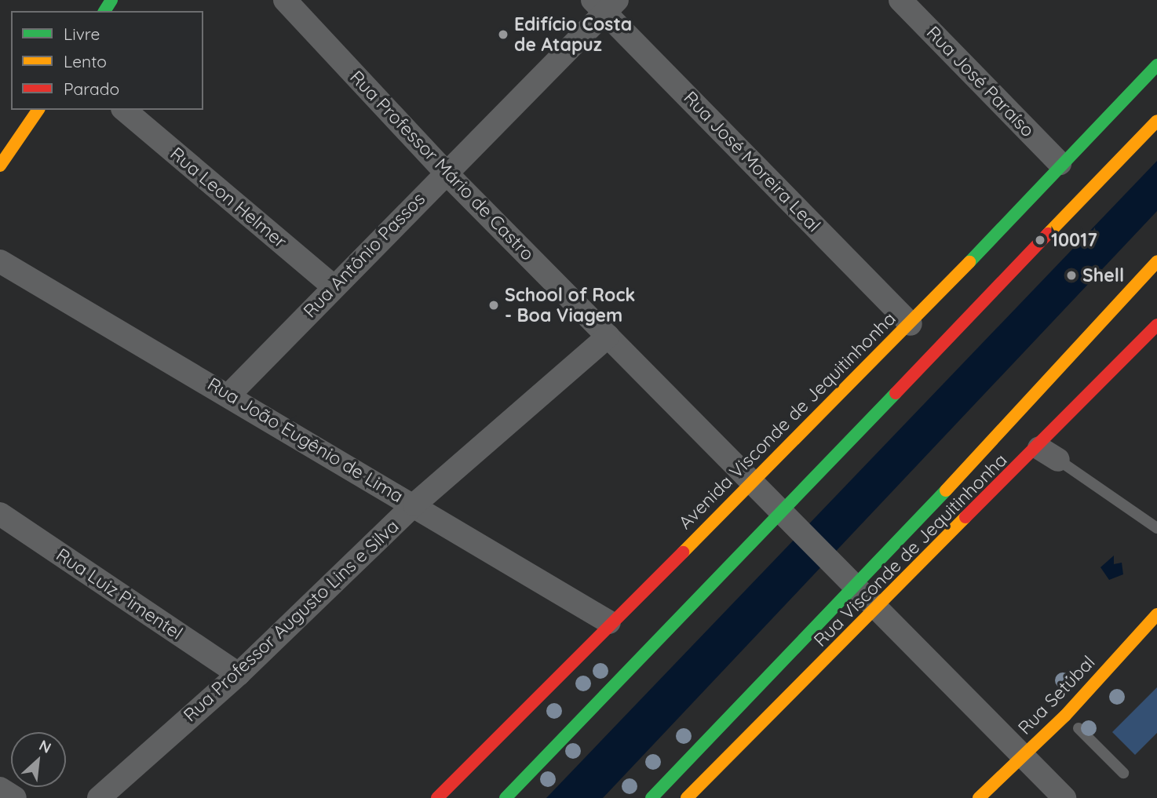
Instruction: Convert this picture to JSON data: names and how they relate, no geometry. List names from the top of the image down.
{
  "streets": {
    "street": [
      "Rua José Paraíso",
      "Rua José Moreira Leal",
      "Rua Professor Mário de Castro",
      "Rua Leon Helmer",
      "Rua Antônio Passos",
      "Avenida Visconde de Jequitinhonha",
      "Rua João Eugênio de Lima",
      "Rua Visconde de Jequitinhonha",
      "Rua Luiz Pimentel",
      "Rua Professor Augusto Lins e Silva",
      "Rua Setúbal"
    ]
  },
  "crossings": [
    ["Rua José Paraíso", "Avenida Visconde de Jequitinhonha"],
    ["Rua José Moreira Leal", "Rua Antônio Passos"],
    ["Rua José Moreira Leal", "Avenida Visconde de Jequitinhonha"],
    ["Rua Professor Mário de Castro", "Rua Antônio Passos"],
    ["Rua Professor Mário de Castro", "Avenida Visconde de Jequitinhonha"],
    ["Rua Professor Mário de Castro", "Rua Visconde de Jequitinhonha"],
    ["Rua Professor Mário de Castro", "Rua Professor Augusto Lins e Silva"],
    ["Rua Professor Mário de Castro", "Rua Setúbal"],
    ["Rua Leon Helmer", "Rua Antônio Passos"],
    ["Rua Antônio Passos", "Rua João Eugênio de Lima"],
    ["Avenida Visconde de Jequitinhonha", "Rua João Eugênio de Lima"],
    ["Rua João Eugênio de Lima", "Rua Professor Augusto Lins e Silva"],
    ["Rua Luiz Pimentel", "Rua Professor Augusto Lins e Silva"]
  ],
  "places": [
    "Edifício Costa de Atapuz",
    "10017",
    "Shell",
    "School of Rock - Boa Viagem"
  ],
  "legend": ["Livre", "Lento", "Parado"],
  "north": "top right"
}
